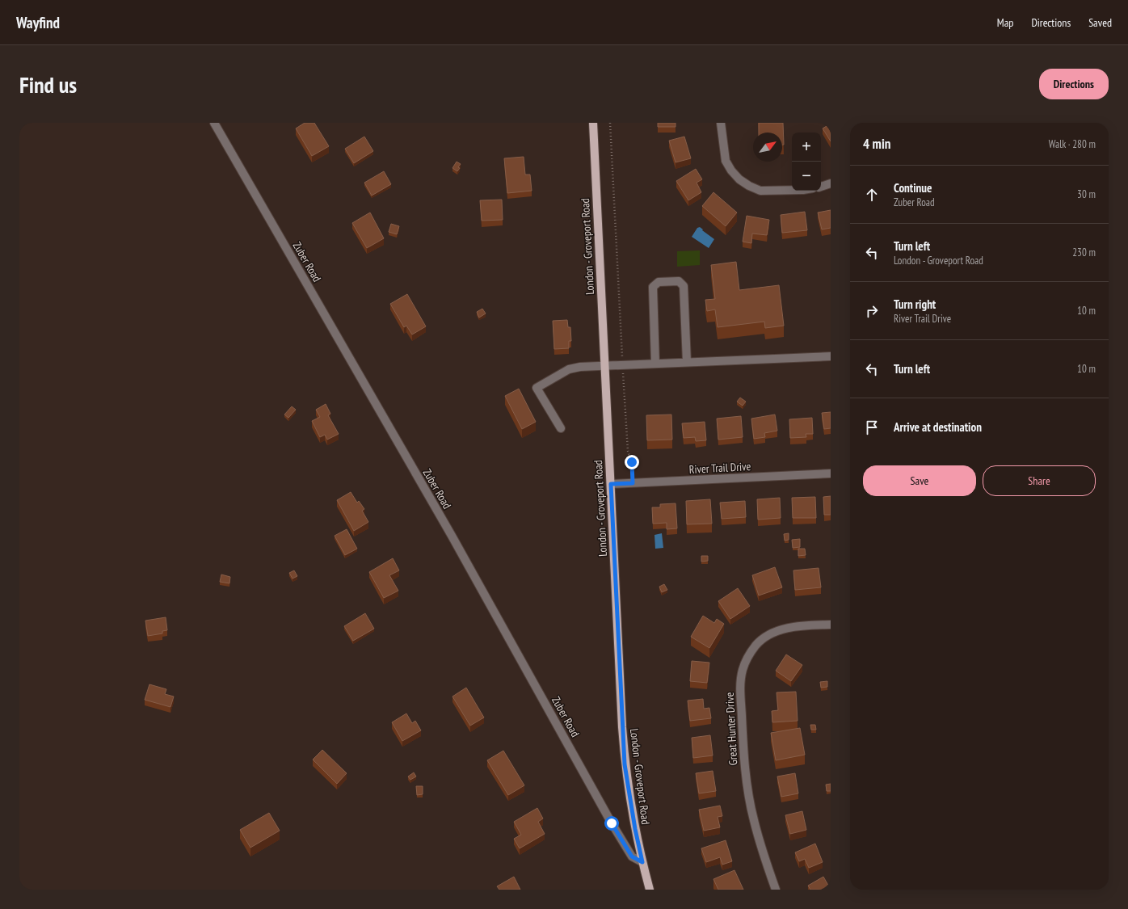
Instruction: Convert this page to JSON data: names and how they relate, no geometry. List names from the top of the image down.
{
  "streets": {
    "main road": ["London - Groveport Road"],
    "street": ["Zuber Road", "River Trail Drive", "Great Hunter Drive"]
  },
  "crossings": [
    ["London - Groveport Road", "Zuber Road"],
    ["London - Groveport Road", "River Trail Drive"]
  ],
  "north": "top right",
  "page": {
    "header": "Wayfind",
    "nav": ["Map", "Directions", "Saved"],
    "buttons": [
      "Directions",
      ["Save", "Share"]
    ],
    "title": "Find us",
    "heading": ["4 min", "Walk · 280 m"],
    "map_buttons": ["+", "−"],
    "list": [
      ["Continue", "Zuber Road", "30 m"],
      ["Turn left", "London - Groveport Road", "230 m"],
      ["Turn right", "River Trail Drive", "10 m"],
      ["Turn left", "10 m"],
      "Arrive at destination"
    ]
  }
}
